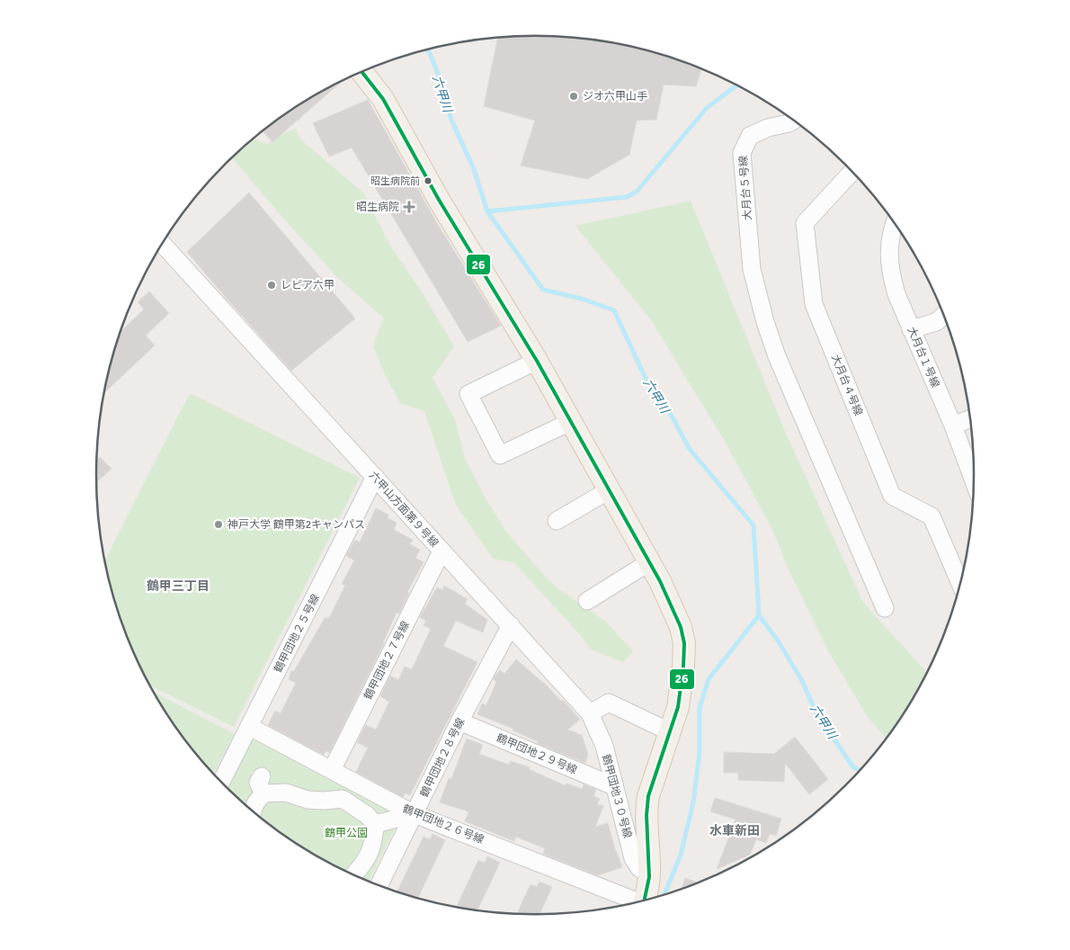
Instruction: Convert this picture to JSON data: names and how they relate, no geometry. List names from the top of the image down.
{
  "streets": {
    "street": [
      "大月台５号線",
      "大月台１号線",
      "大月台４号線",
      "六甲山方面第９号線",
      "鶴甲団地２５号線",
      "鶴甲団地２７号線",
      "鶴甲団地２９号線",
      "鶴甲団地２８号線",
      "鶴甲団地３０号線",
      "鶴甲団地２６号線"
    ]
  },
  "crossings": [
    ["六甲山方面第９号線", "鶴甲団地２５号線"],
    ["六甲山方面第９号線", "鶴甲団地２７号線"],
    ["六甲山方面第９号線", "鶴甲団地２８号線"],
    ["六甲山方面第９号線", "鶴甲団地３０号線"],
    ["鶴甲団地２５号線", "鶴甲団地２６号線"],
    ["鶴甲団地２７号線", "鶴甲団地２６号線"],
    ["鶴甲団地２９号線", "鶴甲団地２８号線"],
    ["鶴甲団地２９号線", "鶴甲団地３０号線"],
    ["鶴甲団地２８号線", "鶴甲団地２６号線"]
  ],
  "districts": ["鶴甲三丁目", "水車新田"],
  "water": ["六甲川"],
  "parks": ["鶴甲公園"],
  "places": {
    "other": [
      "ジオ六甲山手",
      "昭生病院前",
      "レピア六甲",
      "神戸大学 鶴甲第2キャンパス"
    ],
    "health": ["昭生病院"]
  },
  "lines": ["transit line 26"]
}
